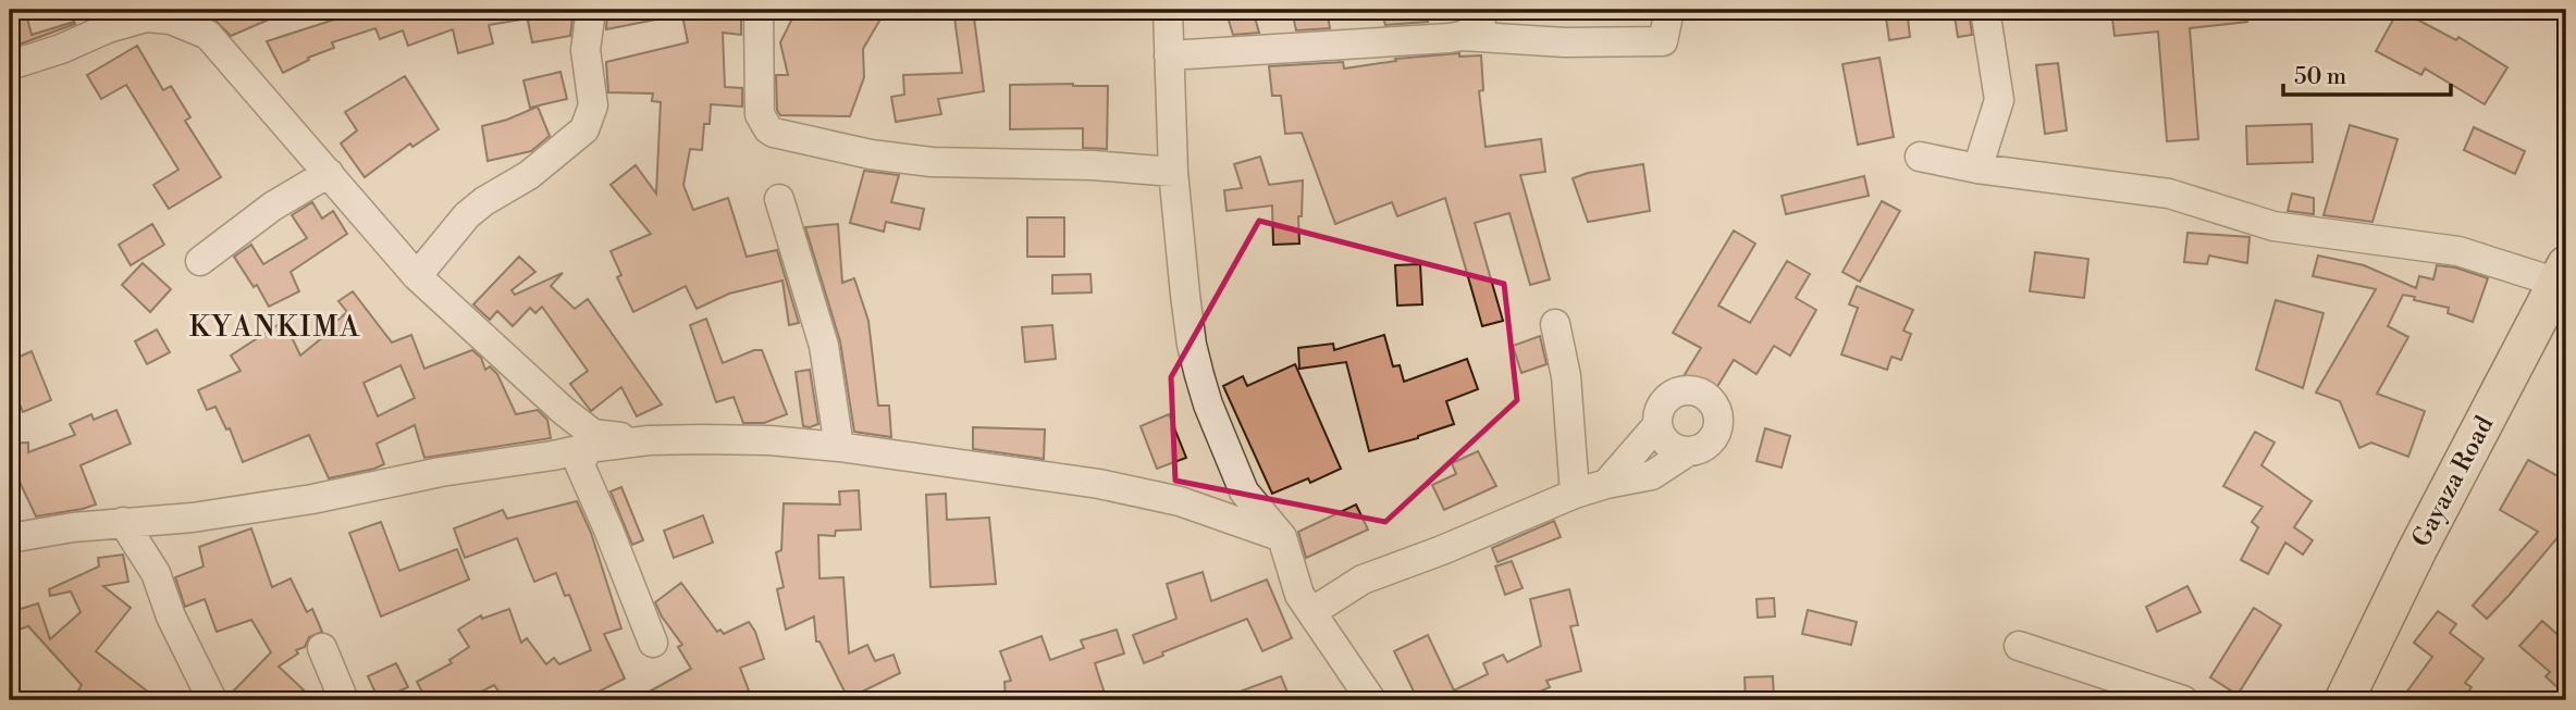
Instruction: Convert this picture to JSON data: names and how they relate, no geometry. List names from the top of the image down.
{
  "streets": {
    "main road": ["Gayaza Road"]
  },
  "districts": ["KYANKIMA"],
  "scale_bar": "50 m"
}
